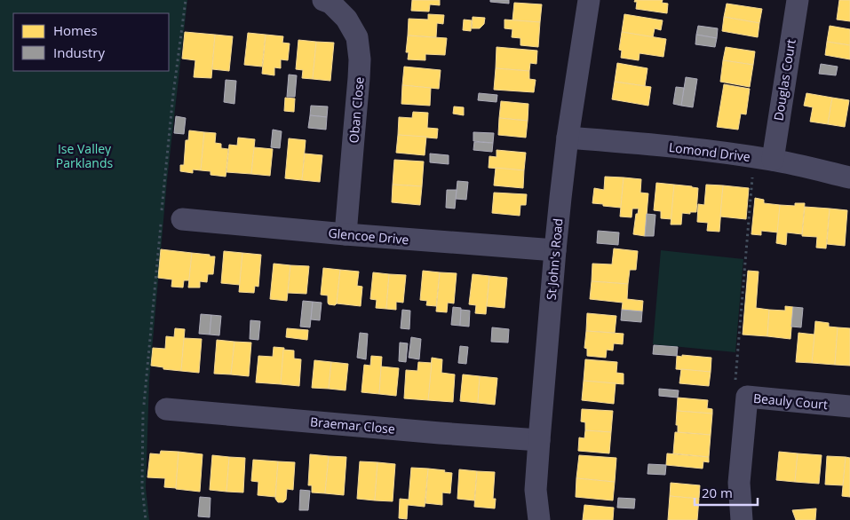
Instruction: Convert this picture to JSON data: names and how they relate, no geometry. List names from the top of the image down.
{
  "streets": {
    "street": [
      "Douglas Court",
      "Oban Close",
      "Lomond Drive",
      "Glencoe Drive",
      "St John's Road",
      "Beauly Court",
      "Braemar Close"
    ]
  },
  "crossings": [
    ["Douglas Court", "Lomond Drive"],
    ["Oban Close", "Glencoe Drive"],
    ["Lomond Drive", "St John's Road"],
    ["Glencoe Drive", "St John's Road"],
    ["St John's Road", "Braemar Close"]
  ],
  "parks": ["Ise Valley Parklands"],
  "legend": ["Homes", "Industry"],
  "scale_bar": "20 m"
}
